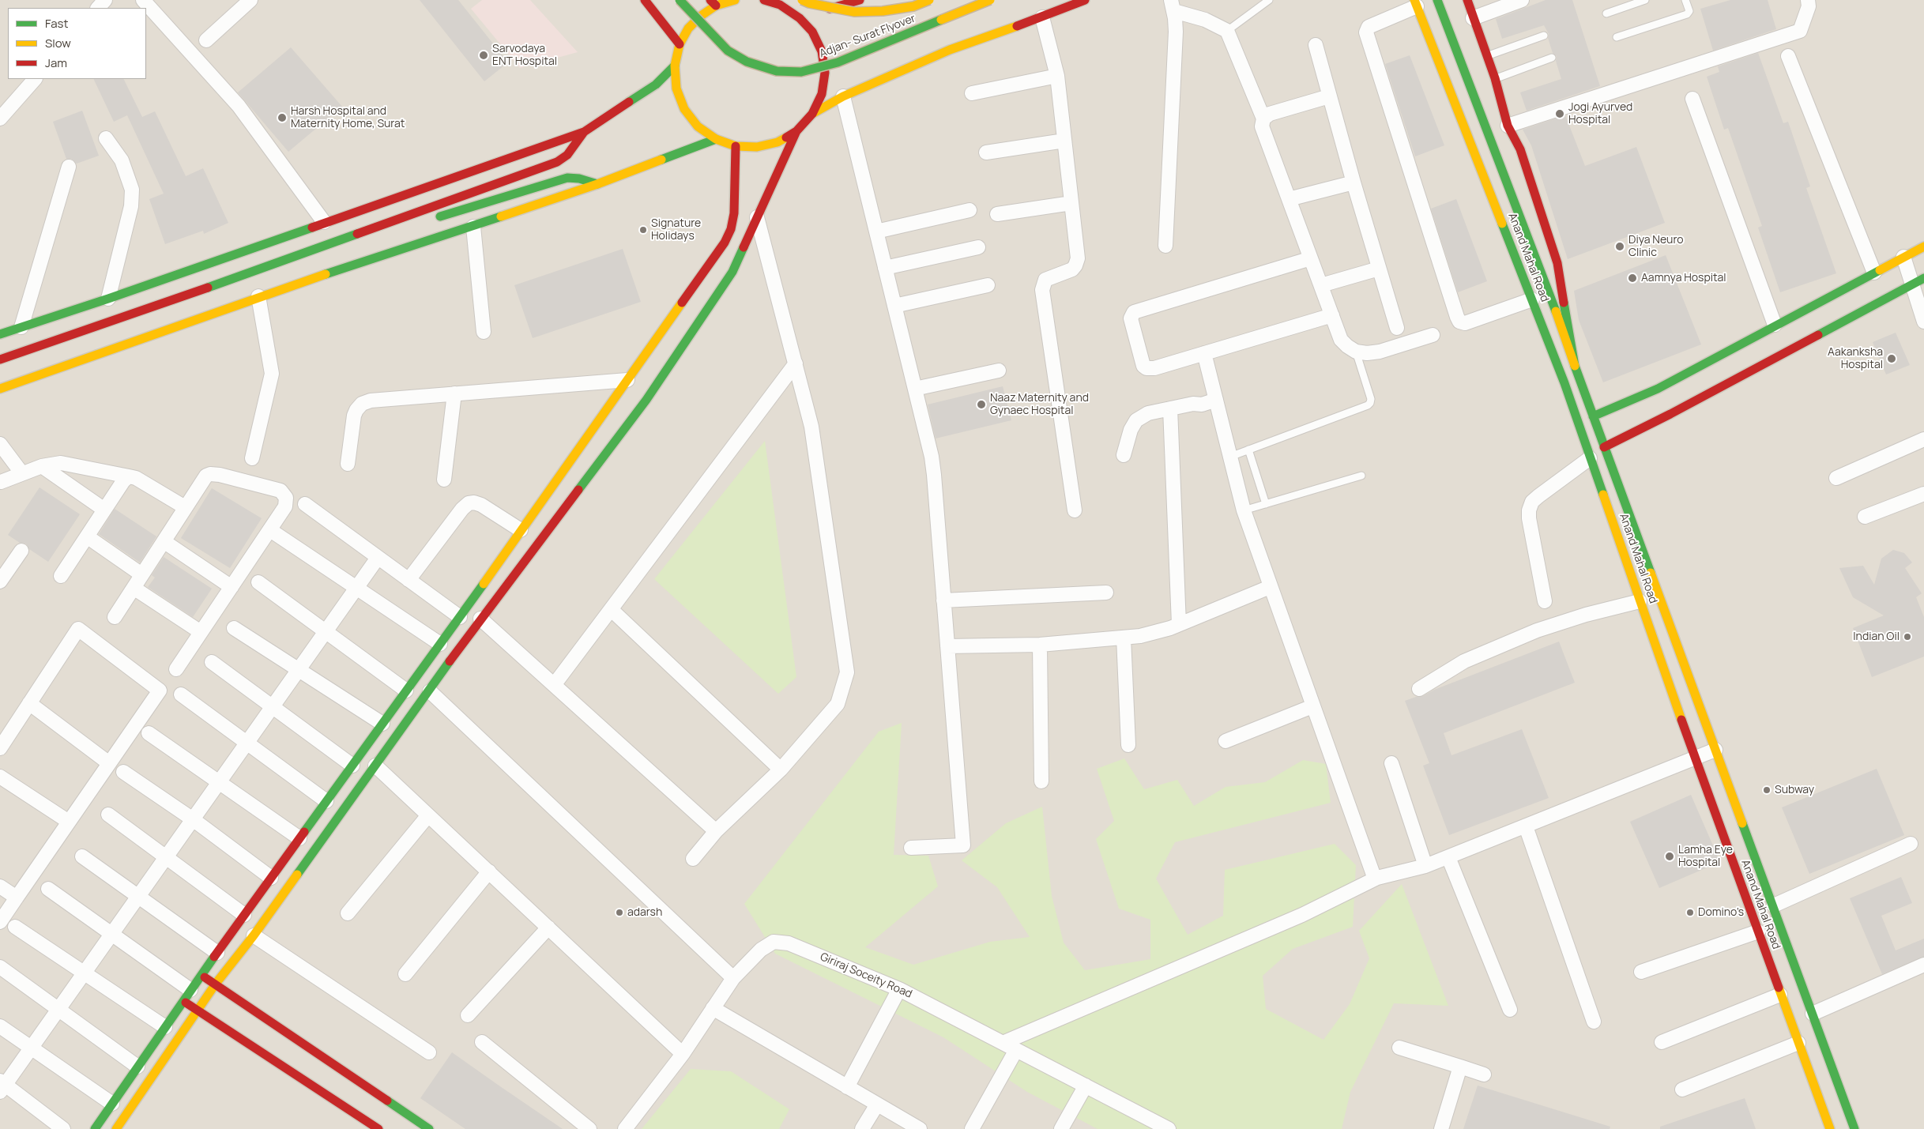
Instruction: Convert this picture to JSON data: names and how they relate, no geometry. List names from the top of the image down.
{
  "streets": {
    "main road": ["Adjan- Surat Flyover", "Anand Mahal Road"],
    "street": ["Giriraj Soceity Road"]
  },
  "places": [
    "Sarvodaya ENT Hospital",
    "Jogi Ayurved Hospital",
    "Harsh Hospital and Maternity Home, Surat",
    "Signature Holidays",
    "Diya Neuro Clinic",
    "Aamnya Hospital",
    "Aakanksha Hospital",
    "Naaz Maternity and Gynaec Hospital",
    "Indian Oil",
    "Subway",
    "Lamha Eye Hospital",
    "adarsh",
    "Domino's"
  ],
  "legend": ["Fast", "Slow", "Jam"]
}
